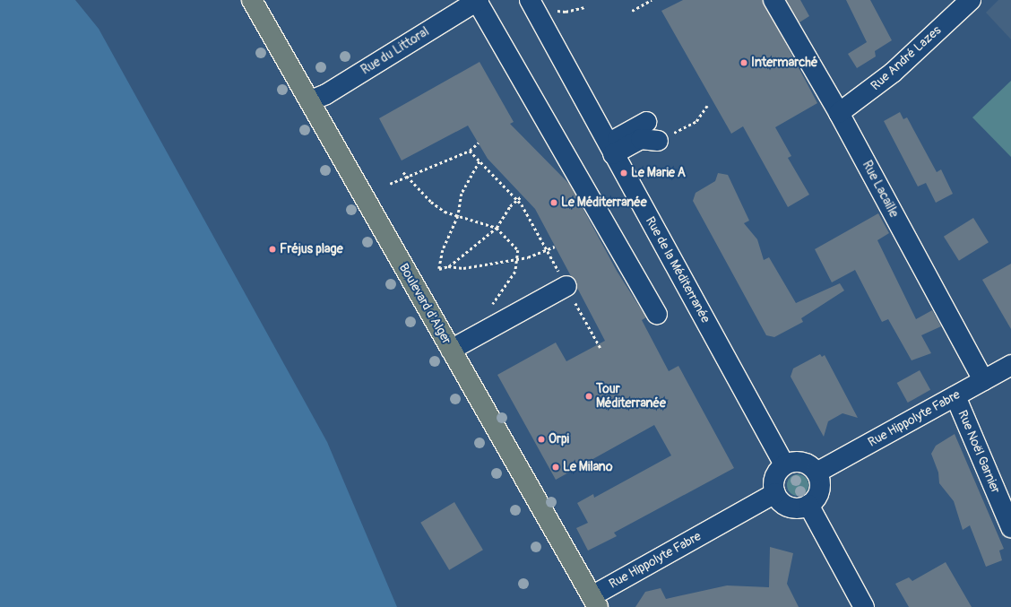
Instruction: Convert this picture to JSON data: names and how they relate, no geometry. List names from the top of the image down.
{
  "streets": {
    "main road": ["Boulevard d'Alger"],
    "street": [
      "Rue du Littoral",
      "Rue André Lazes",
      "Rue Lacaille",
      "Rue de la Méditerranée",
      "Rue Hippolyte Fabre",
      "Rue Noël Garnier"
    ]
  },
  "crossings": [
    ["Rue du Littoral", "Boulevard d'Alger"],
    ["Rue André Lazes", "Rue Lacaille"],
    ["Rue Lacaille", "Rue Hippolyte Fabre"],
    ["Rue de la Méditerranée", "Rue Hippolyte Fabre"],
    ["Boulevard d'Alger", "Rue Hippolyte Fabre"],
    ["Rue Hippolyte Fabre", "Rue Noël Garnier"]
  ],
  "places": [
    "Intermarché",
    "Le Marie A",
    "Le Méditerranée",
    "Fréjus plage",
    "Tour Méditerranée",
    "Orpi",
    "Le Milano"
  ]
}
